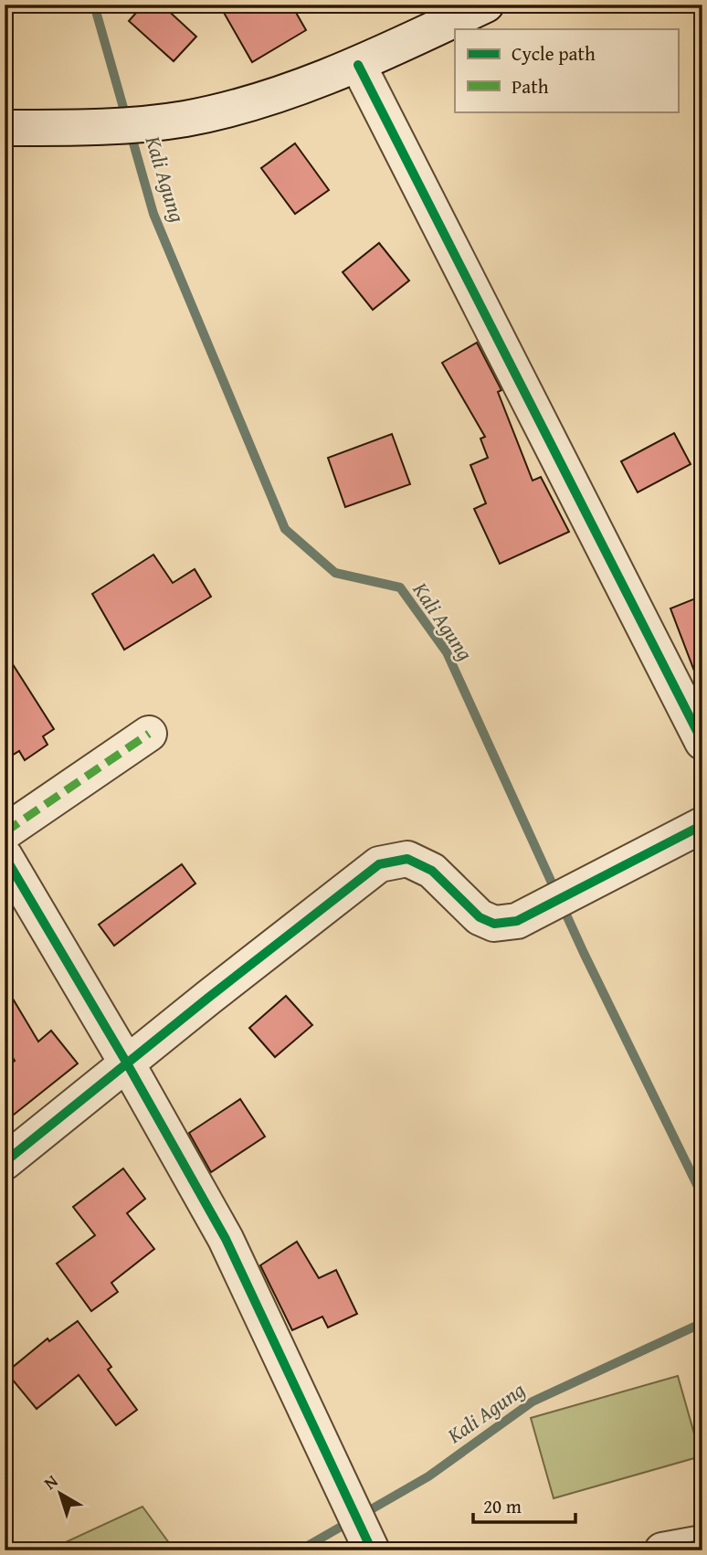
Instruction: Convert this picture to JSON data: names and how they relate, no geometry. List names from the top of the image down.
{
  "water": ["Kali Agung"],
  "legend": ["Cycle path", "Path"],
  "scale_bar": "20 m",
  "north": "top left"
}
